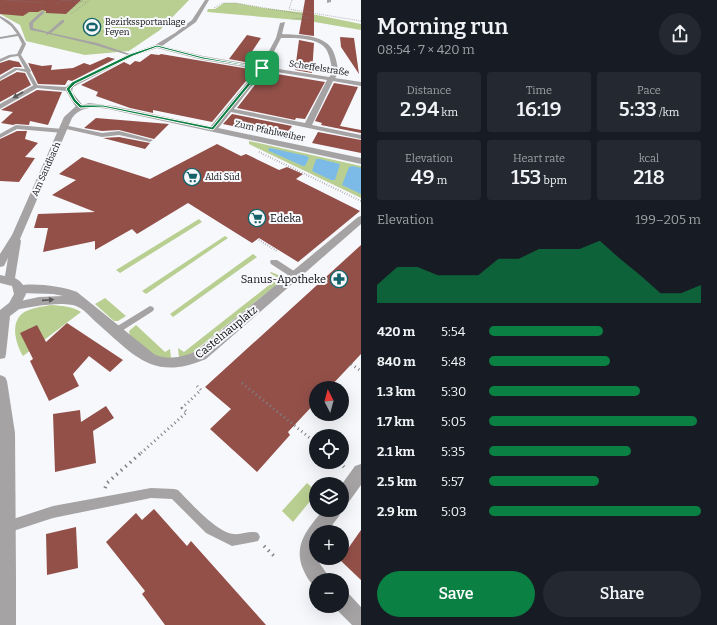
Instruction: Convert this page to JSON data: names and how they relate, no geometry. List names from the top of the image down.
{
  "streets": {
    "street": [
      "Scheffelstraße",
      "Zum Pfahlweiher",
      "Am Sandbach",
      "Castelnauplatz"
    ]
  },
  "crossings": [
    ["Zum Pfahlweiher", "Am Sandbach"]
  ],
  "places": {
    "sports": ["Bezirkssportanlage Feyen"],
    "supermarket": ["Aldi Süd", "Edeka"],
    "pharmacy": ["Sanus-Apotheke"]
  },
  "north": "top",
  "page": {
    "heading": ["Morning run", "08:54 · 7 × 420 m"],
    "stats": [
      ["Distance", "2.94 km"],
      ["Time", "16:19"],
      ["Pace", "5:33 /km"],
      ["Elevation", "49 m"],
      ["Heart rate", "153 bpm"],
      ["kcal", "218"]
    ],
    "chart": ["Elevation", "199–205 m"],
    "list": [
      {
        "name": "420 m",
        "note": "5:54"
      },
      {
        "name": "840 m",
        "note": "5:48"
      },
      {
        "name": "1.3 km",
        "note": "5:30"
      },
      {
        "name": "1.7 km",
        "note": "5:05"
      },
      {
        "name": "2.1 km",
        "note": "5:35"
      },
      {
        "name": "2.5 km",
        "note": "5:57"
      },
      {
        "name": "2.9 km",
        "note": "5:03"
      }
    ],
    "map_buttons": ["+", "−"],
    "buttons": ["Save", "Share"]
  }
}
